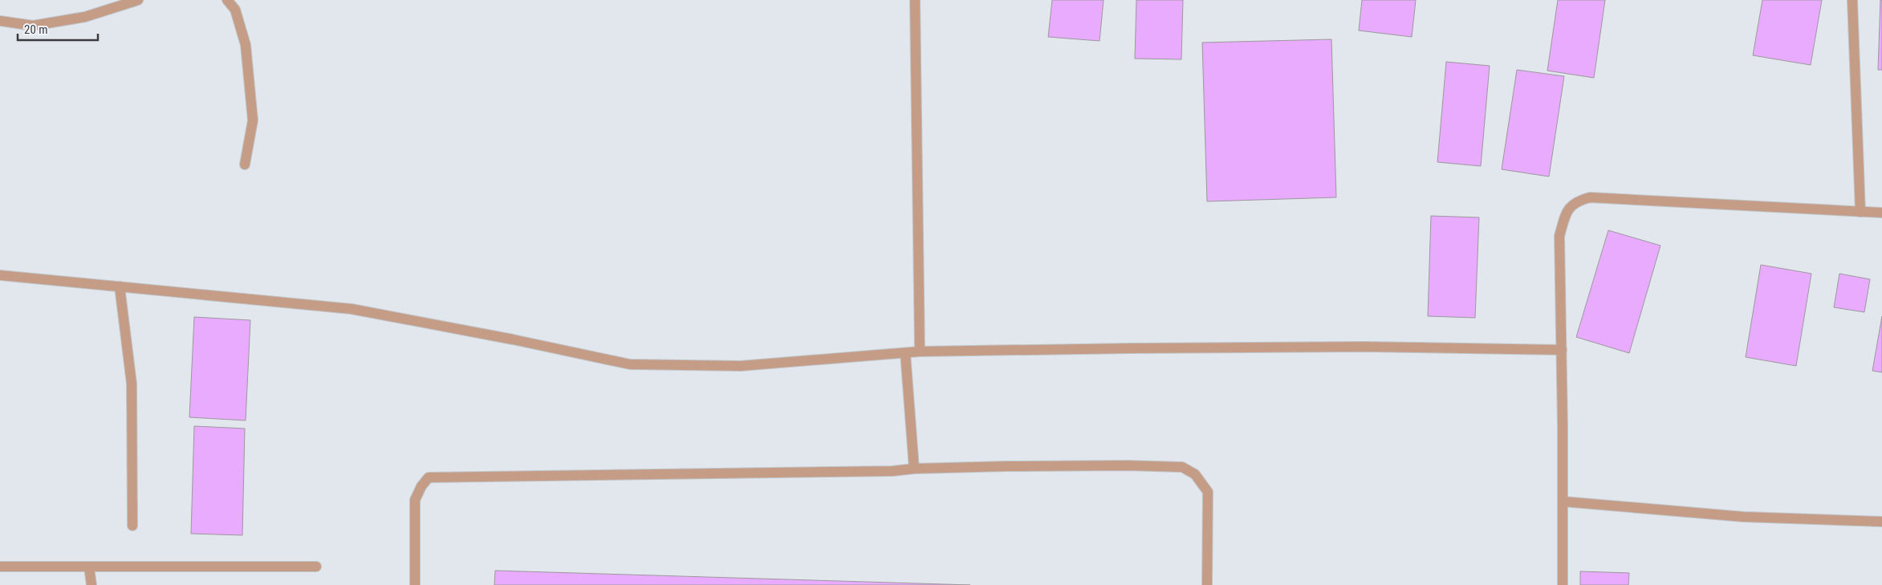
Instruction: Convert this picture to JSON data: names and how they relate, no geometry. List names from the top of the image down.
{
  "scale_bar": "20 m"
}
